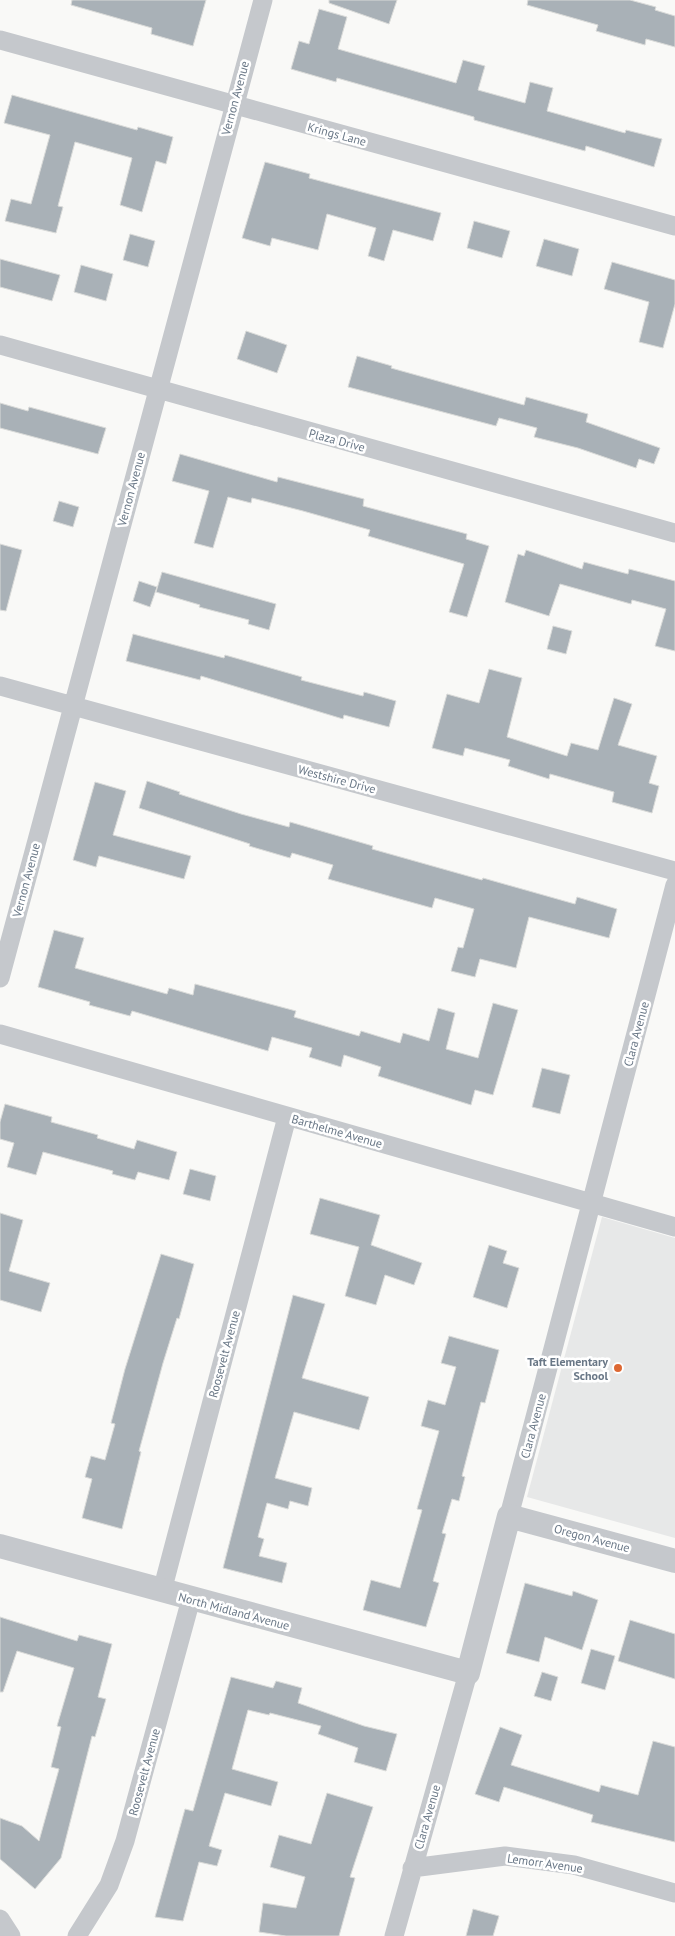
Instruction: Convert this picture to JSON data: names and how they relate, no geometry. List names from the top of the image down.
{
  "streets": {
    "street": [
      "Vernon Avenue",
      "Krings Lane",
      "Plaza Drive",
      "Westshire Drive",
      "Clara Avenue",
      "Barthelme Avenue",
      "Roosevelt Avenue",
      "Oregon Avenue",
      "North Midland Avenue",
      "Lemorr Avenue"
    ]
  },
  "crossings": [
    ["Vernon Avenue", "Krings Lane"],
    ["Vernon Avenue", "Plaza Drive"],
    ["Vernon Avenue", "Westshire Drive"],
    ["Clara Avenue", "Barthelme Avenue"],
    ["Clara Avenue", "Oregon Avenue"],
    ["Clara Avenue", "North Midland Avenue"],
    ["Clara Avenue", "Lemorr Avenue"],
    ["Barthelme Avenue", "Roosevelt Avenue"],
    ["Roosevelt Avenue", "North Midland Avenue"]
  ],
  "places": ["Taft Elementary School"]
}
